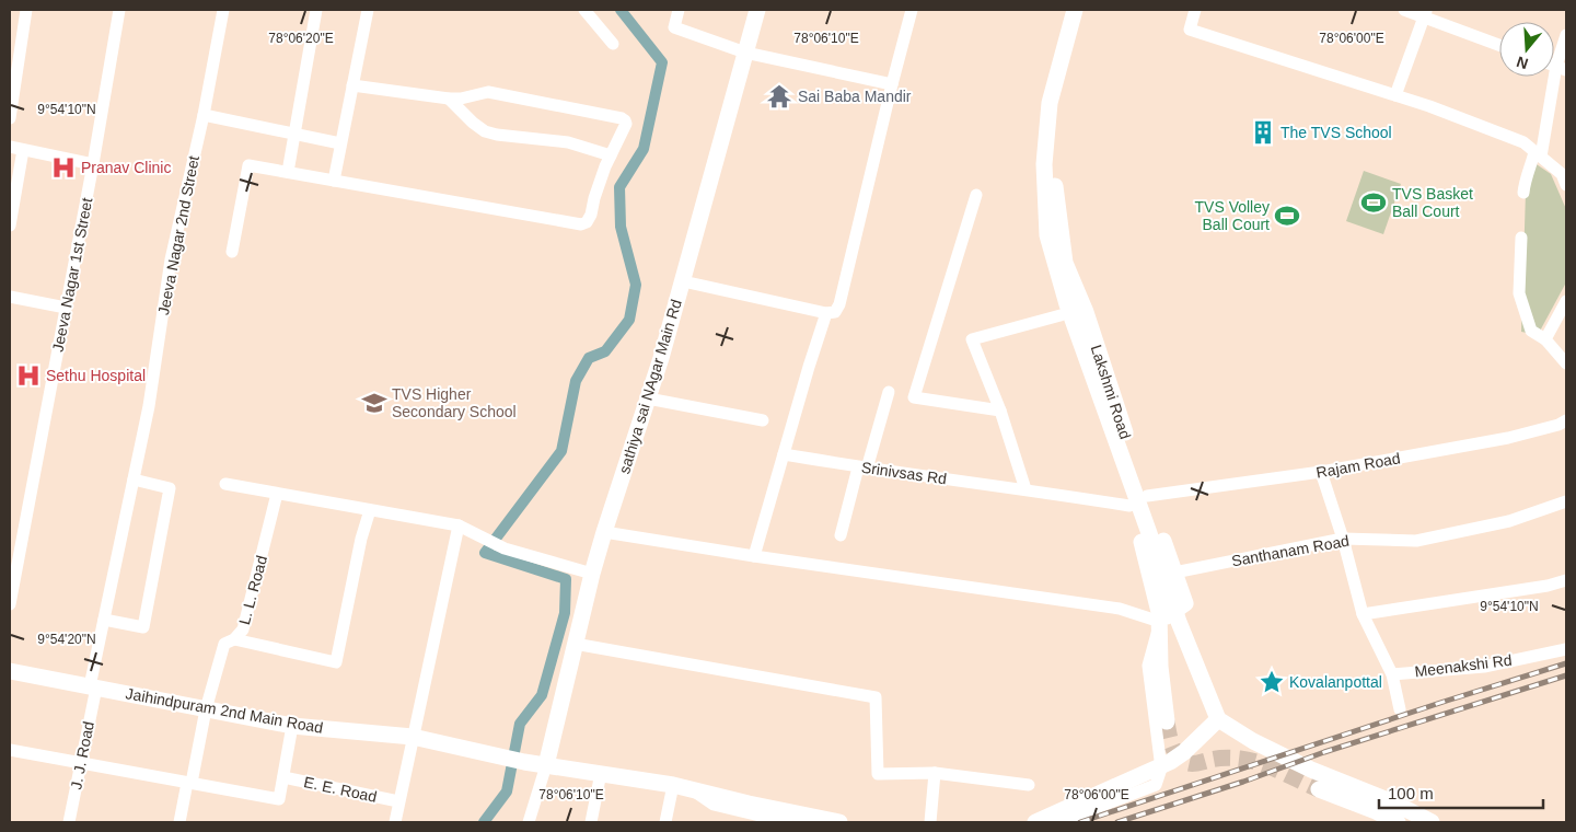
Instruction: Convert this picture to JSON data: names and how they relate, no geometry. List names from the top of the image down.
{
  "streets": {
    "street": [
      "Jeeva Nagar 2nd Street",
      "Jeeva Nagar 1st Street",
      "sathiya sai NAgar Main Rd",
      "Lakshmi Road",
      "Rajam Road",
      "Srinivsas Rd",
      "Santhanam Road",
      "L. L. Road",
      "Meenakshi Rd",
      "Jaihindpuram 2nd Main Road",
      "J. J. Road",
      "E. E. Road"
    ]
  },
  "crossings": [
    ["Jeeva Nagar 2nd Street", "Jaihindpuram 2nd Main Road"],
    ["Jeeva Nagar 2nd Street", "J. J. Road"],
    ["sathiya sai NAgar Main Rd", "Jaihindpuram 2nd Main Road"],
    ["Lakshmi Road", "Rajam Road"],
    ["Lakshmi Road", "Srinivsas Rd"],
    ["Lakshmi Road", "Santhanam Road"],
    ["L. L. Road", "Jaihindpuram 2nd Main Road"],
    ["Jaihindpuram 2nd Main Road", "J. J. Road"]
  ],
  "places": {
    "temple": ["Sai Baba Mandir"],
    "building": ["The TVS School"],
    "hospital": ["Pranav Clinic", "Sethu Hospital"],
    "sports": ["TVS Basket Ball Court", "TVS Volley Ball Court"],
    "school or university": ["TVS Higher Secondary School"],
    "place": ["Kovalanpottal"]
  },
  "scale_bar": "100 m",
  "north": "bottom",
  "coordinates": [
    "78°06'20\"E",
    "78°06'10\"E",
    "78°06'00\"E",
    "9°54'10\"N",
    "9°54'20\"N"
  ]
}
